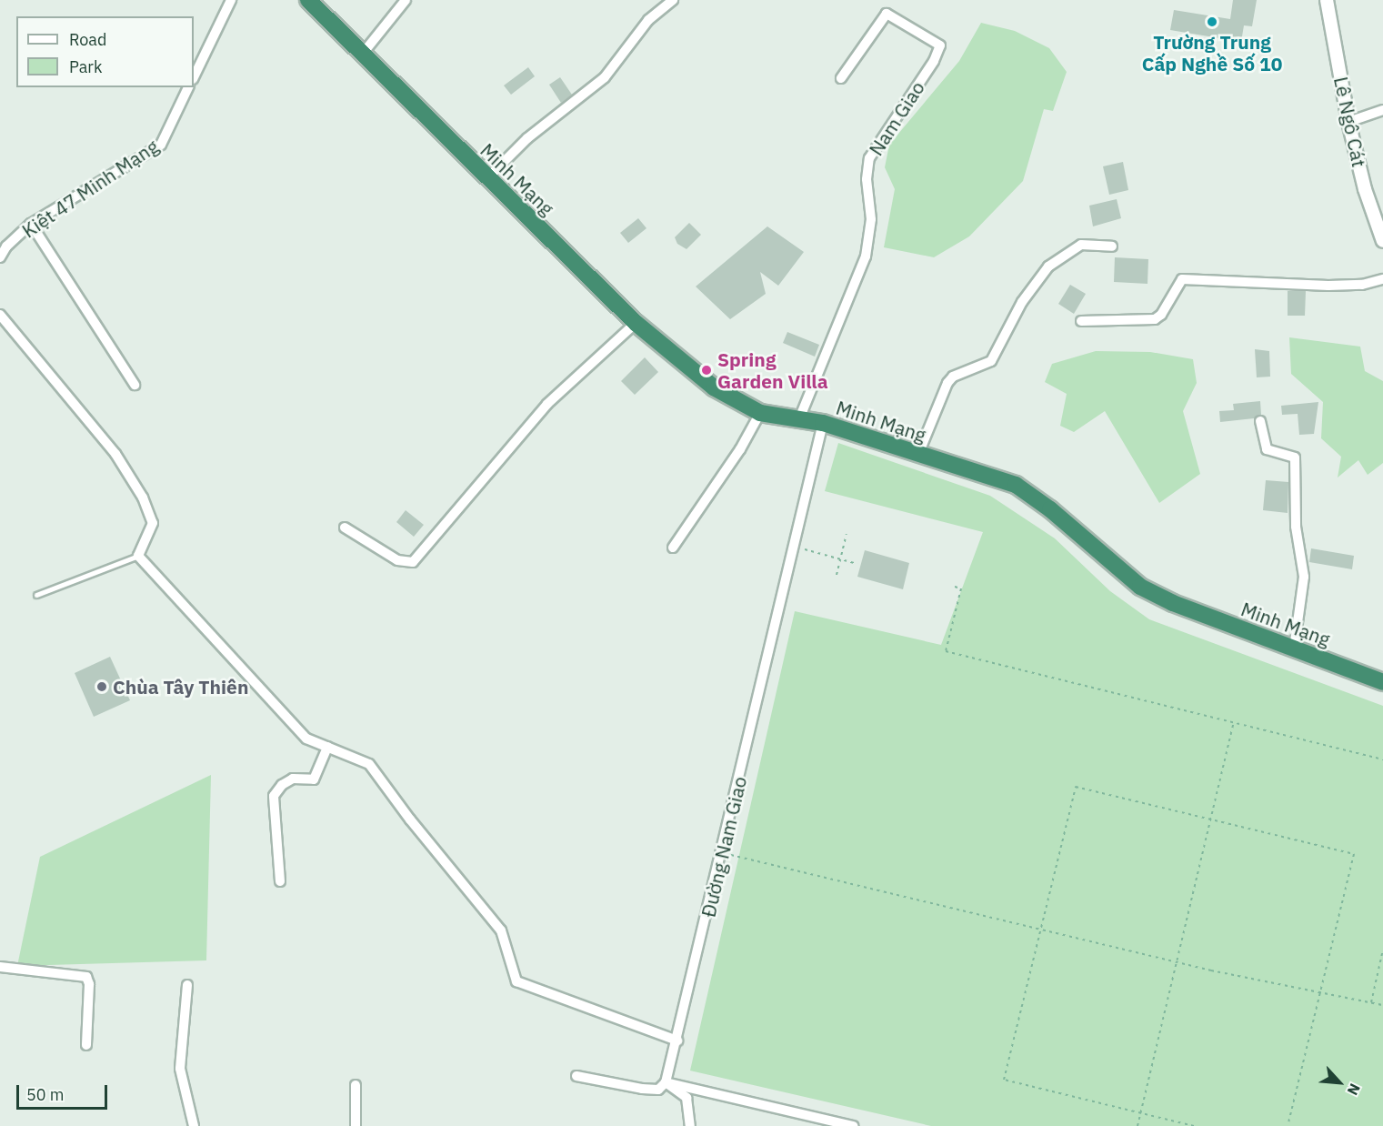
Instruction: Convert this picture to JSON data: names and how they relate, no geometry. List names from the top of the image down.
{
  "streets": {
    "highway": ["Minh Mạng"],
    "street": [
      "Nam Giao",
      "Lê Ngô Cát",
      "Kiệt 47 Minh Mạng",
      "Đường Nam Giao"
    ]
  },
  "crossings": [
    ["Nam Giao", "Minh Mạng"],
    ["Minh Mạng", "Đường Nam Giao"]
  ],
  "places": ["Trường Trung Cấp Nghề Số 10", "Spring Garden Villa", "Chùa Tây Thiên"],
  "legend": ["Road", "Park"],
  "scale_bar": "50 m",
  "north": "bottom right"
}
